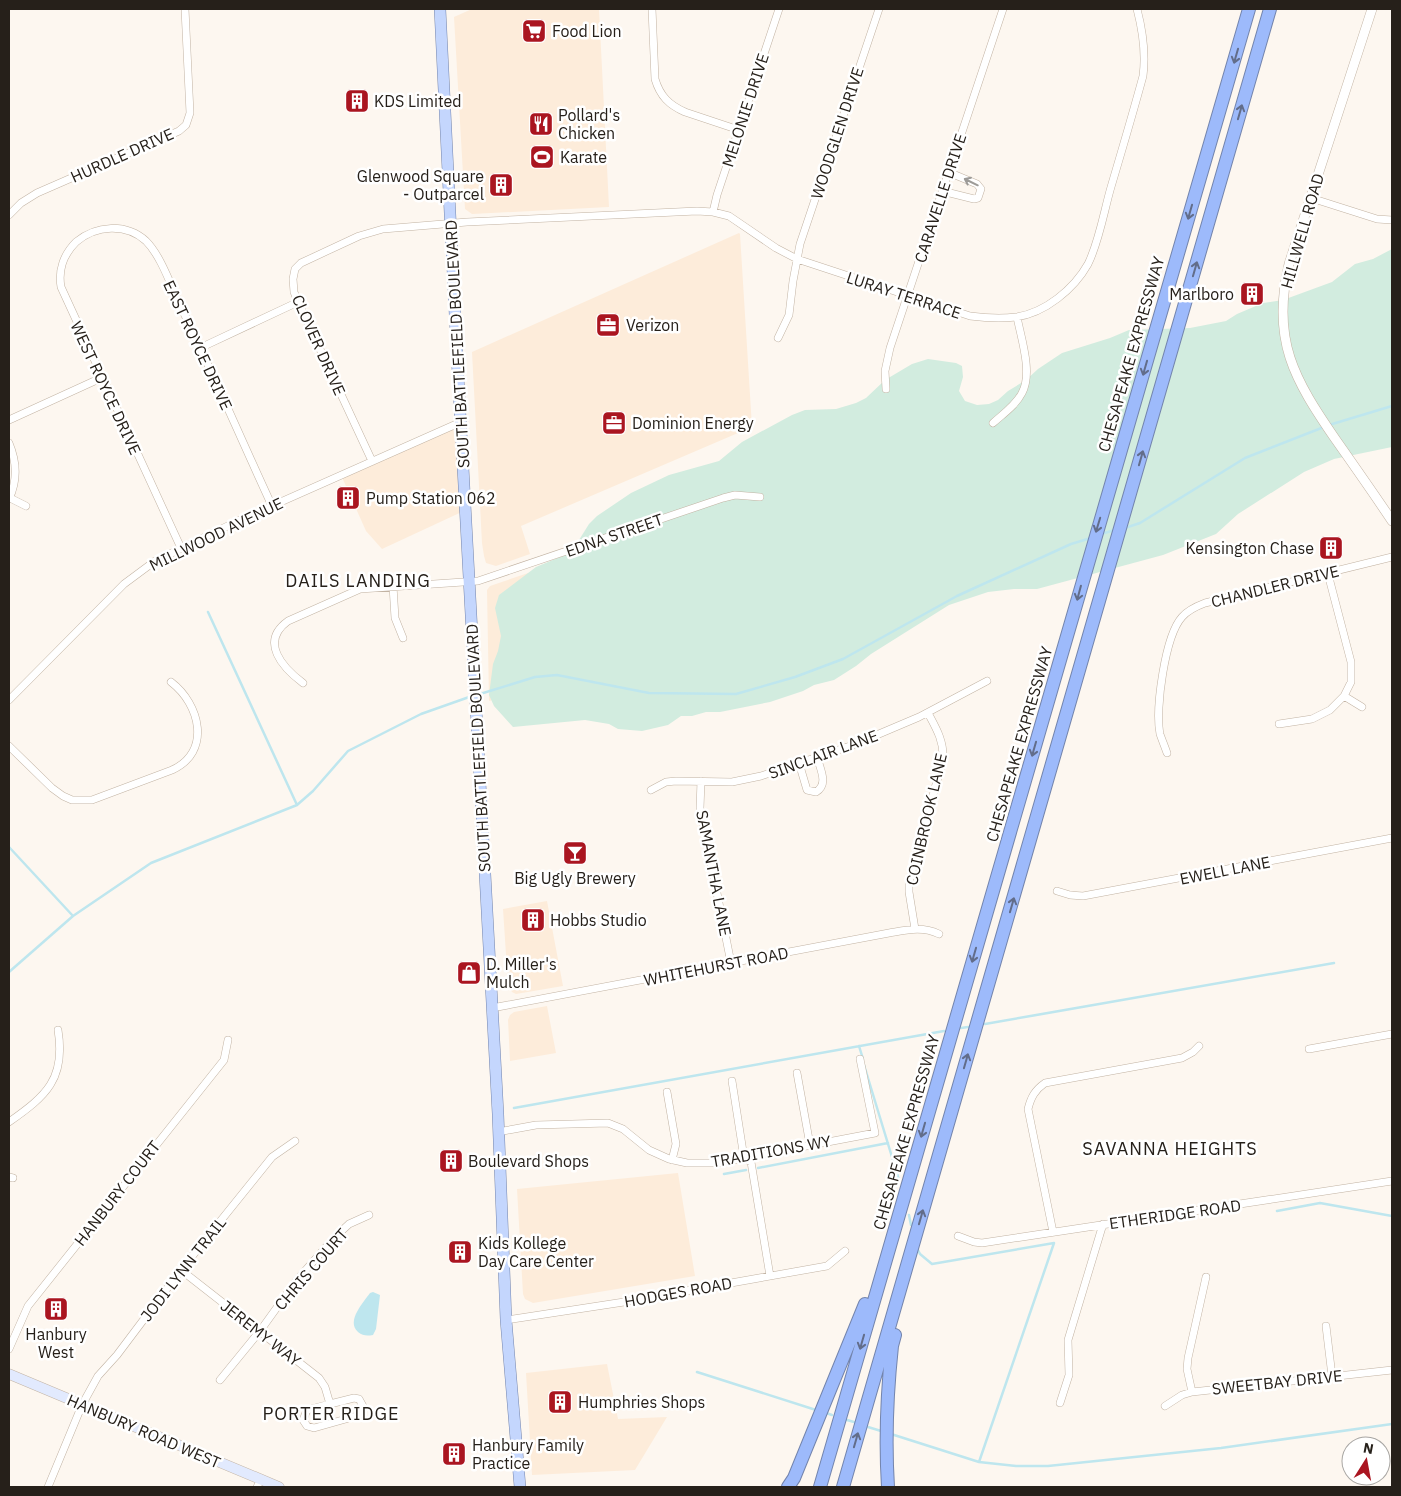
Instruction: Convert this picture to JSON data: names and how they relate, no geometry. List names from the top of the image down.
{
  "streets": {
    "highway": ["CHESAPEAKE EXPRESSWAY"],
    "main road": ["SOUTH BATTLEFIELD BOULEVARD", "HANBURY ROAD WEST"],
    "street": [
      "MELONIE DRIVE",
      "WOODGLEN DRIVE",
      "HURDLE DRIVE",
      "CARAVELLE DRIVE",
      "HILLWELL ROAD",
      "LURAY TERRACE",
      "EAST ROYCE DRIVE",
      "CLOVER DRIVE",
      "WEST ROYCE DRIVE",
      "MILLWOOD AVENUE",
      "EDNA STREET",
      "CHANDLER DRIVE",
      "SINCLAIR LANE",
      "COINBROOK LANE",
      "EWELL LANE",
      "SAMANTHA LANE",
      "WHITEHURST ROAD",
      "TRADITIONS WY",
      "HANBURY COURT",
      "ETHERIDGE ROAD",
      "JODI LYNN TRAIL",
      "CHRIS COURT",
      "HODGES ROAD",
      "JEREMY WAY",
      "SWEETBAY DRIVE"
    ]
  },
  "crossings": [
    ["MELONIE DRIVE", "LURAY TERRACE"],
    ["WOODGLEN DRIVE", "LURAY TERRACE"],
    ["CARAVELLE DRIVE", "LURAY TERRACE"],
    ["LURAY TERRACE", "SOUTH BATTLEFIELD BOULEVARD"],
    ["LURAY TERRACE", "CLOVER DRIVE"],
    ["SOUTH BATTLEFIELD BOULEVARD", "CLOVER DRIVE"],
    ["SOUTH BATTLEFIELD BOULEVARD", "MILLWOOD AVENUE"],
    ["SOUTH BATTLEFIELD BOULEVARD", "EDNA STREET"],
    ["SOUTH BATTLEFIELD BOULEVARD", "WHITEHURST ROAD"],
    ["SOUTH BATTLEFIELD BOULEVARD", "TRADITIONS WY"],
    ["SOUTH BATTLEFIELD BOULEVARD", "HODGES ROAD"],
    ["EAST ROYCE DRIVE", "WEST ROYCE DRIVE"],
    ["EAST ROYCE DRIVE", "MILLWOOD AVENUE"],
    ["CLOVER DRIVE", "MILLWOOD AVENUE"],
    ["WEST ROYCE DRIVE", "MILLWOOD AVENUE"],
    ["SINCLAIR LANE", "COINBROOK LANE"],
    ["SINCLAIR LANE", "SAMANTHA LANE"],
    ["COINBROOK LANE", "WHITEHURST ROAD"],
    ["SAMANTHA LANE", "WHITEHURST ROAD"],
    ["JODI LYNN TRAIL", "JEREMY WAY"],
    ["JODI LYNN TRAIL", "HANBURY ROAD WEST"],
    ["CHRIS COURT", "JEREMY WAY"]
  ],
  "districts": ["DAILS LANDING", "SAVANNA HEIGHTS", "PORTER RIDGE"],
  "places": {
    "supermarket": ["Food Lion"],
    "building": [
      "KDS Limited",
      "Glenwood Square - Outparcel",
      "Marlboro",
      "Pump Station 062",
      "Kensington Chase",
      "Hobbs Studio",
      "Boulevard Shops",
      "Kids Kollege Day Care Center",
      "Hanbury West",
      "Humphries Shops",
      "Hanbury Family Practice"
    ],
    "restaurant": ["Pollard's Chicken"],
    "sports": ["Karate"],
    "office": ["Verizon", "Dominion Energy"],
    "bar": ["Big Ugly Brewery"],
    "shop": ["D. Miller's Mulch"]
  },
  "north": "top"
}
